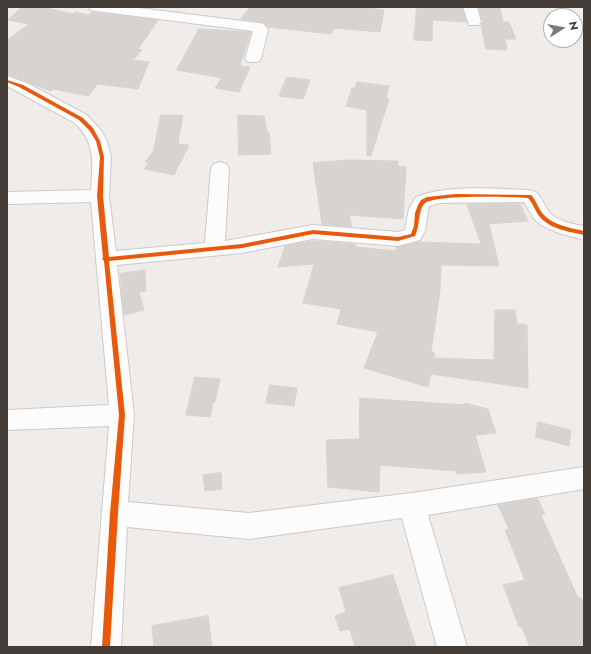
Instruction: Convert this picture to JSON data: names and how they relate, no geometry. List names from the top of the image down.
{
  "north": "right"
}
